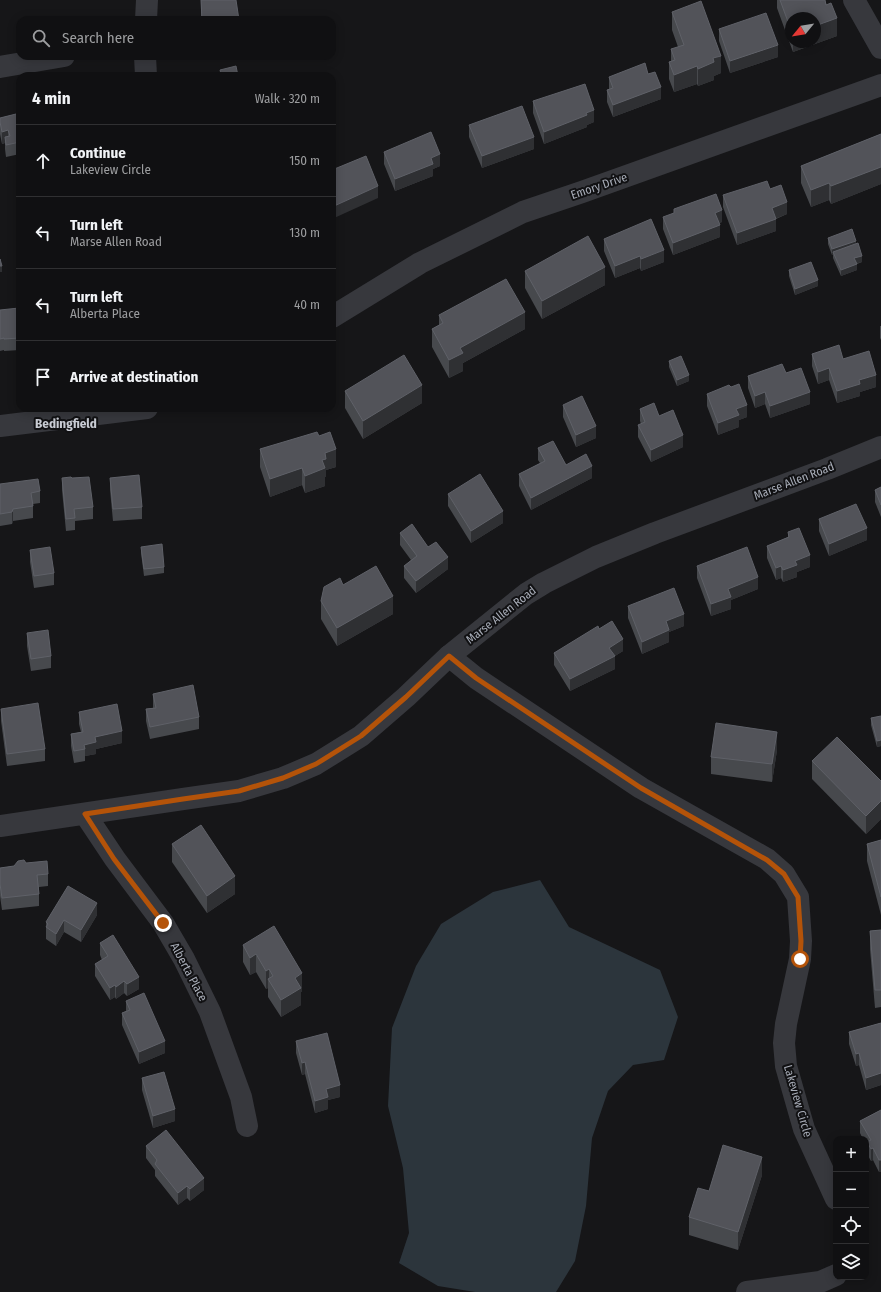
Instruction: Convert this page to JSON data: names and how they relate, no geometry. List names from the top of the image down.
{
  "streets": {
    "street": [
      "Emory Drive",
      "Marse Allen Road",
      "Alberta Place",
      "Lakeview Circle"
    ]
  },
  "crossings": [
    ["Marse Allen Road", "Alberta Place"],
    ["Marse Allen Road", "Lakeview Circle"]
  ],
  "districts": ["Bedingfield"],
  "north": "bottom left",
  "page": {
    "search": "Search here",
    "heading": ["4 min", "Walk · 320 m"],
    "list": [
      ["Continue", "Lakeview Circle", "150 m"],
      ["Turn left", "Marse Allen Road", "130 m"],
      ["Turn left", "Alberta Place", "40 m"],
      "Arrive at destination"
    ],
    "map_buttons": ["+", "−"]
  }
}
